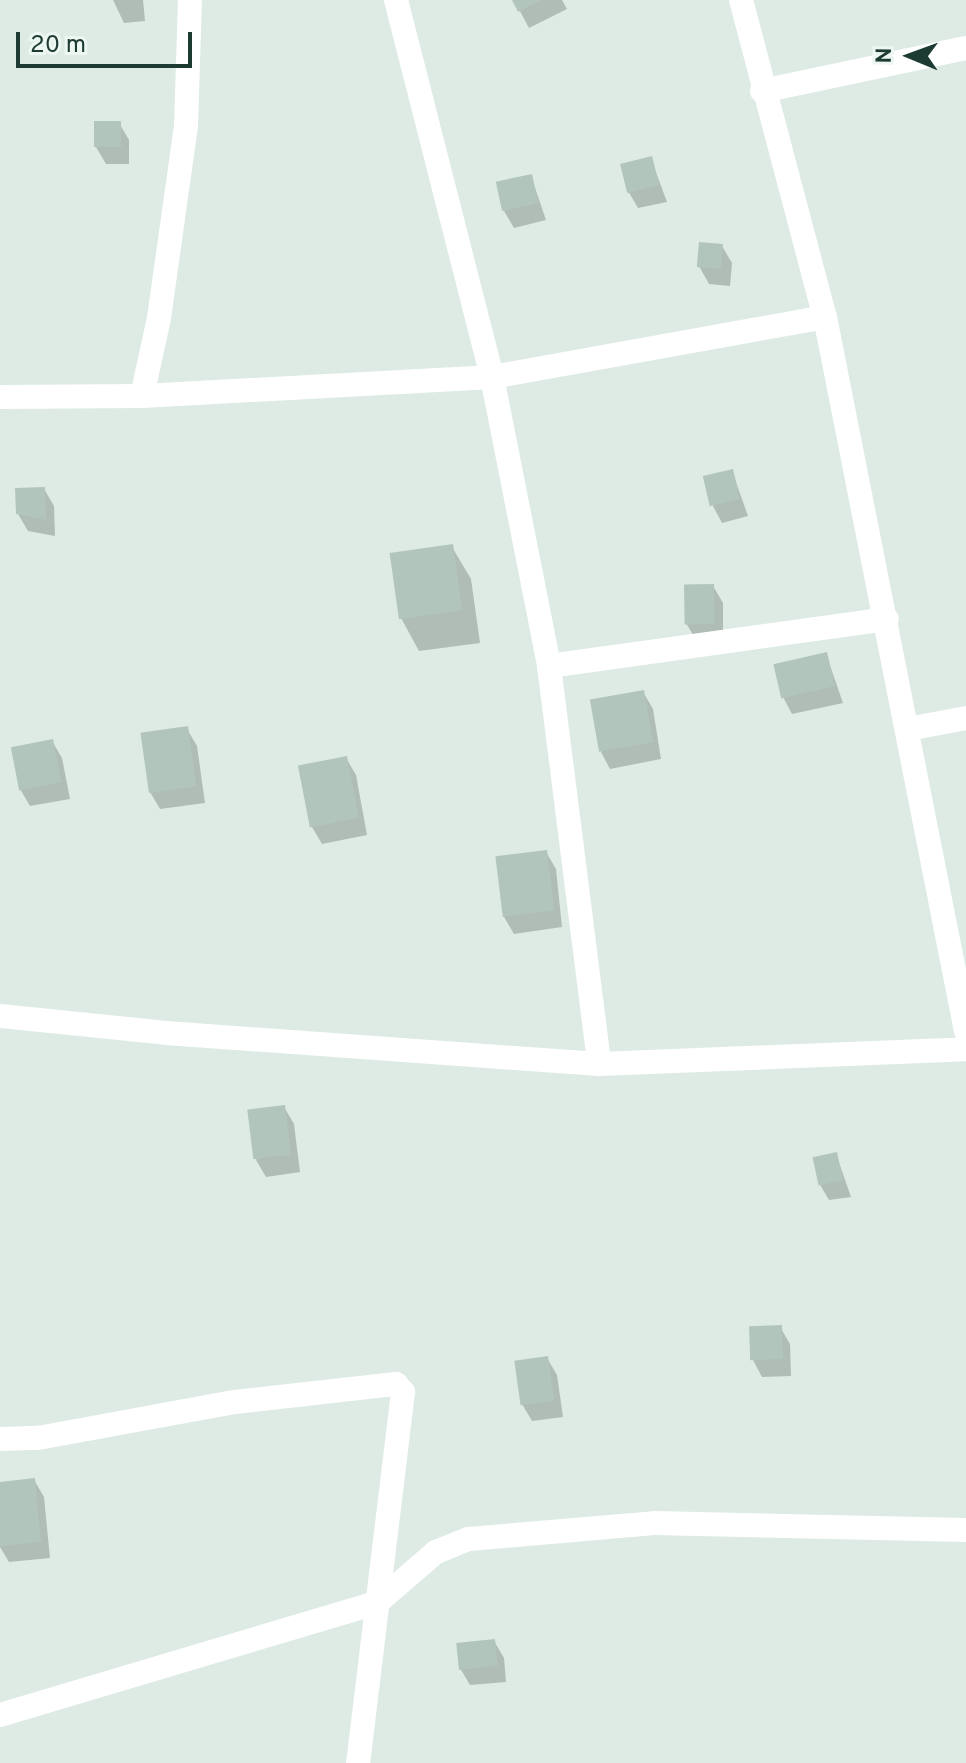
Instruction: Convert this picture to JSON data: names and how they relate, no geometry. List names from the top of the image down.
{
  "scale_bar": "20 m",
  "north": "left"
}
